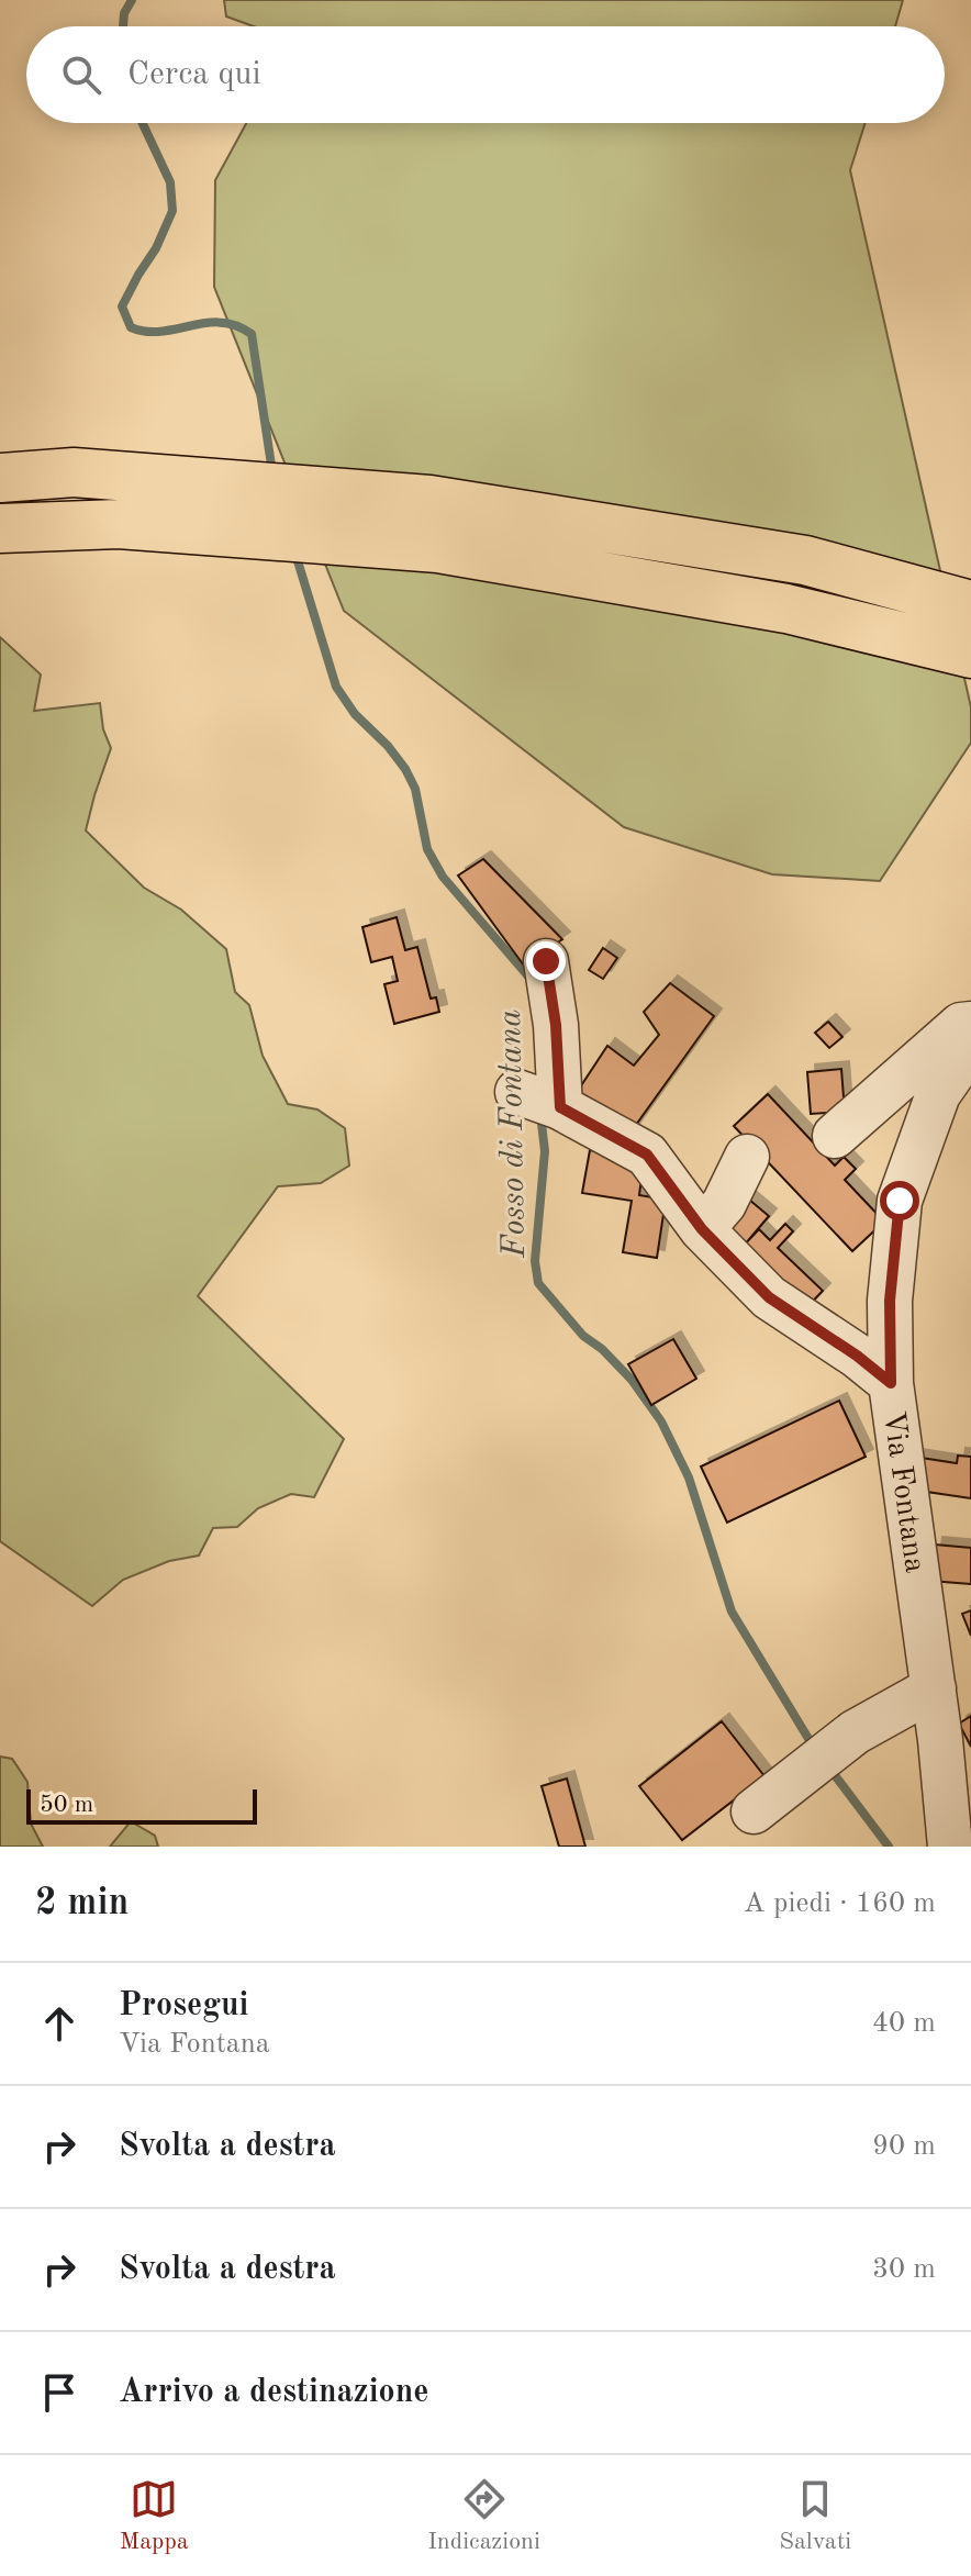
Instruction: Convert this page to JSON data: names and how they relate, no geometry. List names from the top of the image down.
{
  "streets": {
    "street": ["Via Fontana"]
  },
  "water": ["Fosso di Fontana"],
  "scale_bar": "50 m",
  "page": {
    "search": "Cerca qui",
    "scale": "50 m",
    "heading": ["2 min", "A piedi · 160 m"],
    "list": [
      ["Prosegui", "Via Fontana", "40 m"],
      ["Svolta a destra", "90 m"],
      ["Svolta a destra", "30 m"],
      "Arrivo a destinazione"
    ],
    "nav": ["Mappa", "Indicazioni", "Salvati"]
  }
}
